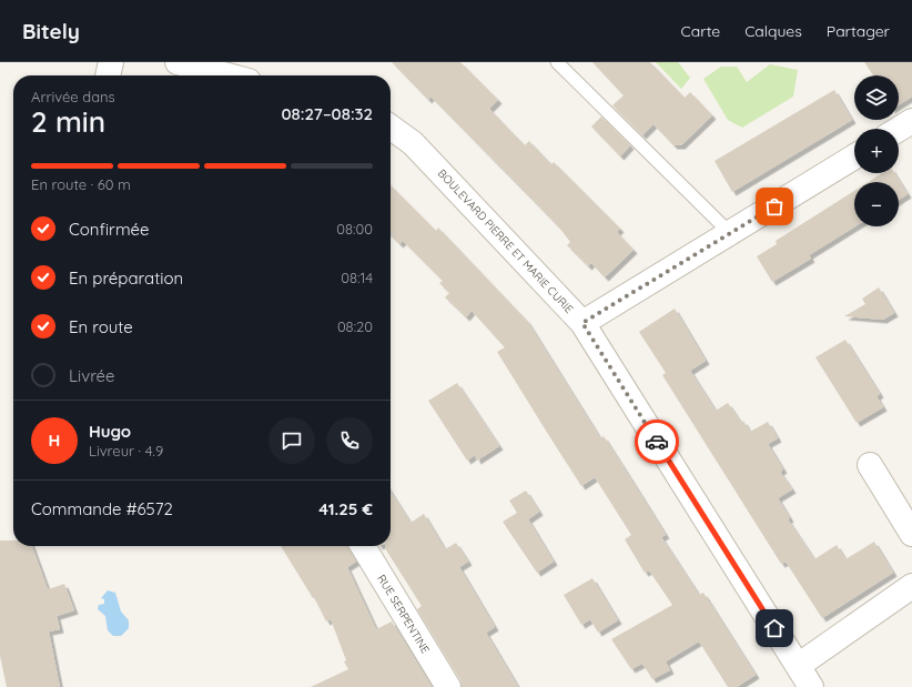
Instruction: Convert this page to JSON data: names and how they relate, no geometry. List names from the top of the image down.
{
  "streets": {
    "street": ["BOULEVARD PIERRE ET MARIE CURIE", "RUE SERPENTINE"]
  },
  "page": {
    "header": "Bitely",
    "nav": ["Carte", "Calques", "Partager"],
    "map_buttons": ["+", "−"],
    "heading": ["2 min", "Arrivée dans", "08:27–08:32"],
    "panel": [
      "Hugo",
      "Livreur · 4.9",
      "Commande #6572",
      "41.25 €"
    ],
    "bar": "En route · 60 m",
    "list": [
      ["Confirmée", "08:00"],
      ["En préparation", "08:14"],
      ["En route", "08:20"],
      "Livrée"
    ],
    "round": "H"
  }
}
